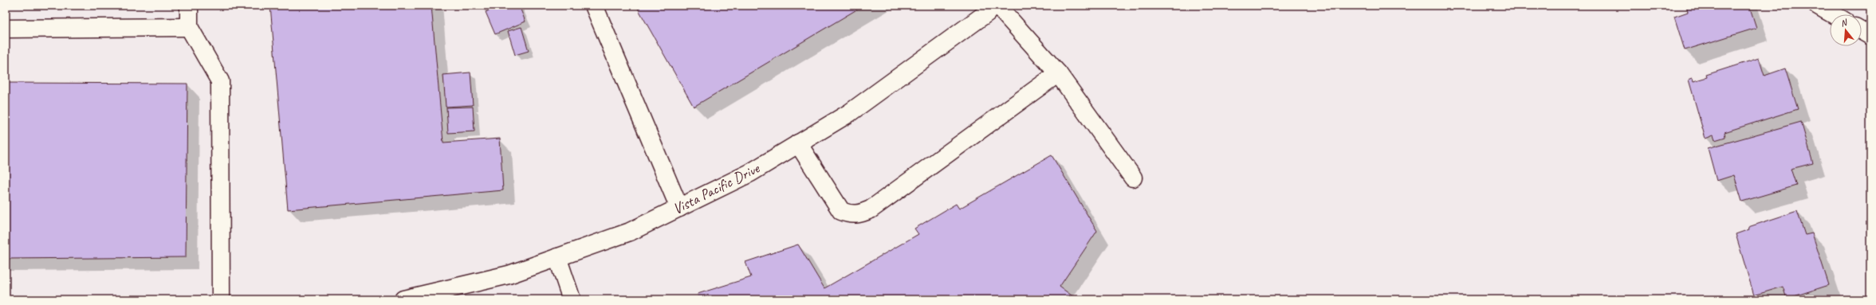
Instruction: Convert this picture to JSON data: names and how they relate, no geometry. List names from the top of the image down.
{
  "streets": {
    "street": ["Vista Pacific Drive"]
  },
  "north": "top"
}
